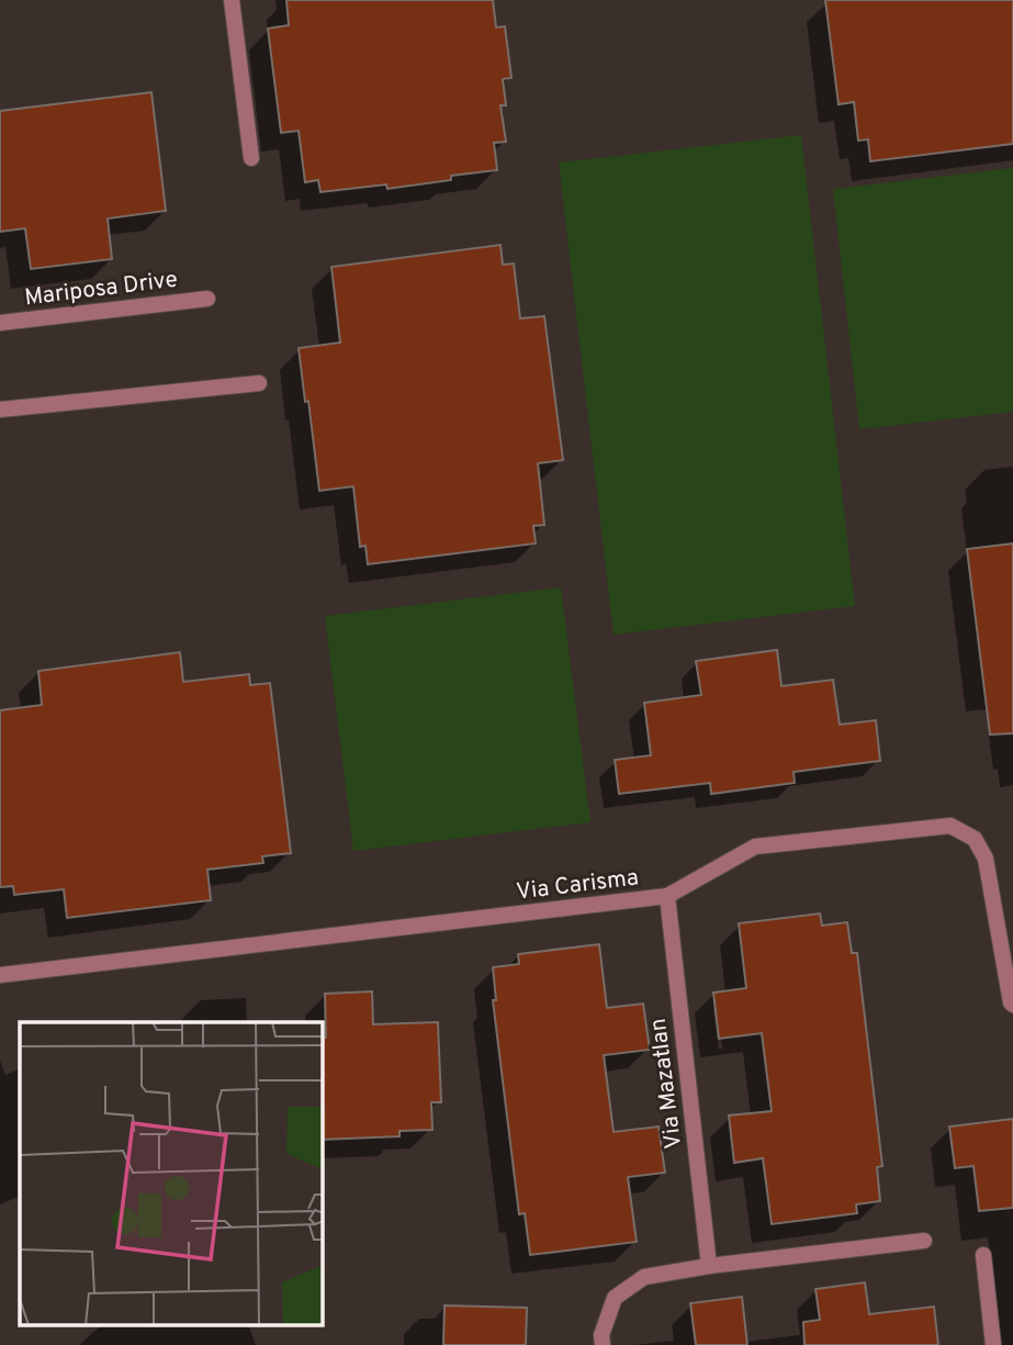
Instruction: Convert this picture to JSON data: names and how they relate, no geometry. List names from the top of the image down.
{
  "streets": {
    "street": ["Mariposa Drive", "Via Carisma", "Via Mazatlan"]
  },
  "crossings": [
    ["Via Carisma", "Via Mazatlan"]
  ]
}
